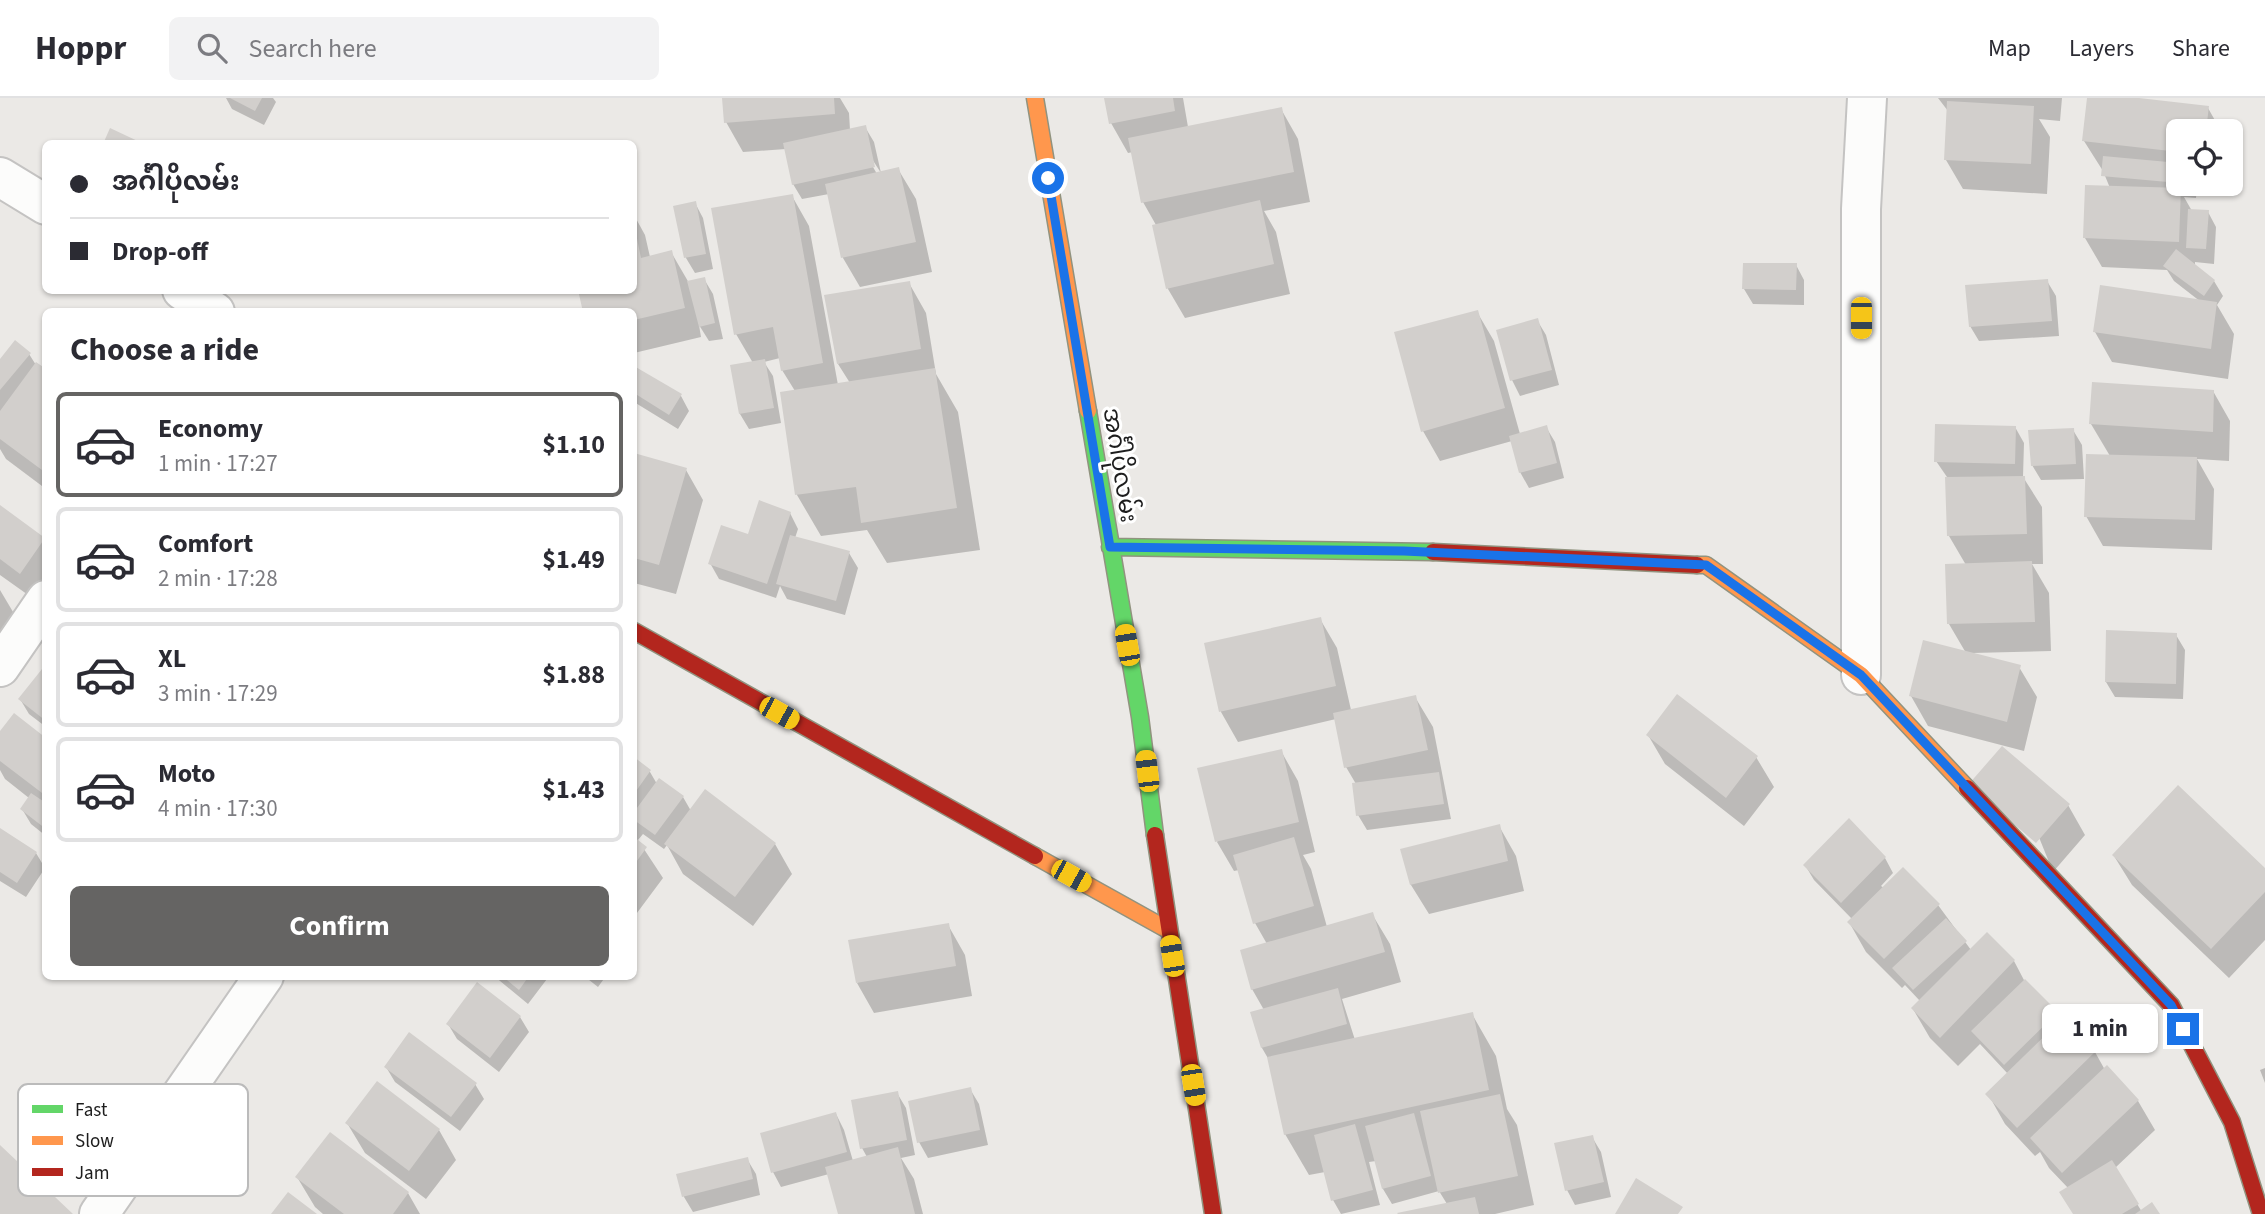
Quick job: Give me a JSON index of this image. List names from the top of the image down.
{
  "streets": {
    "street": ["အင်္ဂါပိုလမ်း"]
  },
  "legend": ["Fast", "Slow", "Jam"],
  "page": {
    "header": "Hoppr",
    "search": "Search here",
    "nav": ["Map", "Layers", "Share"],
    "banner": ["အင်္ဂါပိုလမ်း", "Drop-off"],
    "heading": "Choose a ride",
    "list": [
      {
        "name": "Economy",
        "note": "1 min · 17:27",
        "value": "$1.10"
      },
      {
        "name": "Comfort",
        "note": "2 min · 17:28",
        "value": "$1.49"
      },
      {
        "name": "XL",
        "note": "3 min · 17:29",
        "value": "$1.88"
      },
      {
        "name": "Moto",
        "note": "4 min · 17:30",
        "value": "$1.43"
      }
    ],
    "buttons": "Confirm",
    "bubble": "1 min"
  }
}
